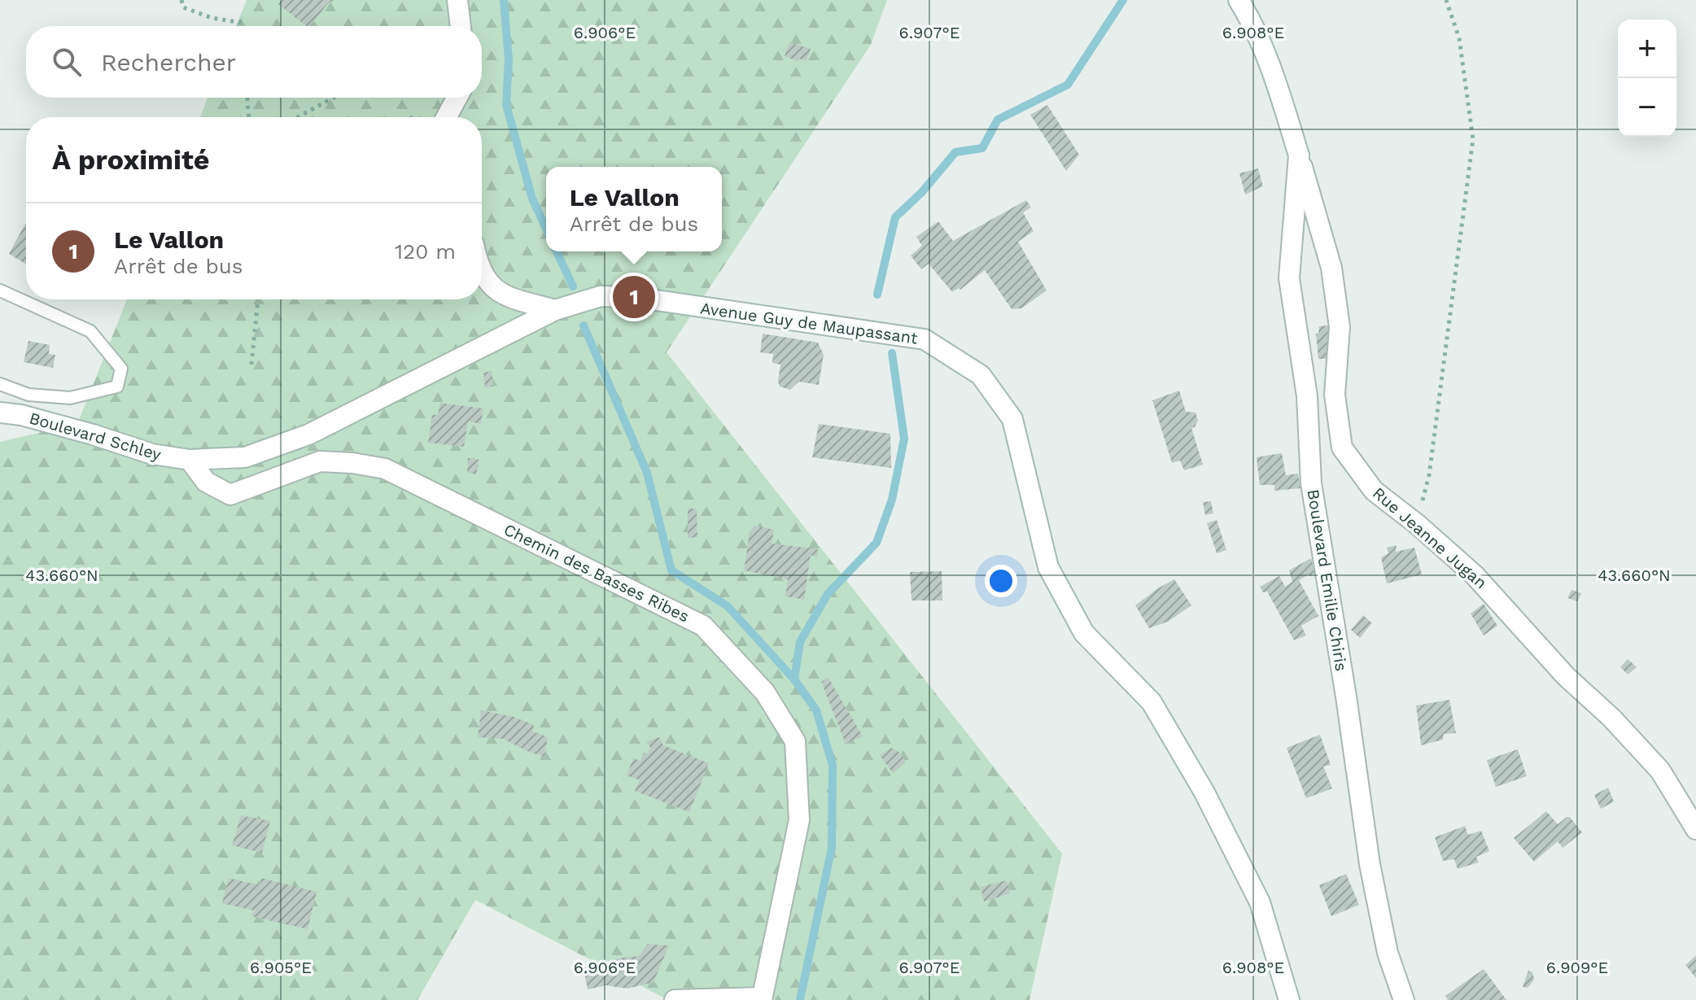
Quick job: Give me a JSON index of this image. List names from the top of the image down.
{
  "streets": {
    "street": [
      "Avenue Guy de Maupassant",
      "Boulevard Schley",
      "Rue Jeanne Jugan",
      "Chemin des Basses Ribes",
      "Boulevard Emilie Chiris"
    ]
  },
  "crossings": [
    ["Avenue Guy de Maupassant", "Boulevard Schley"],
    ["Avenue Guy de Maupassant", "Chemin des Basses Ribes"],
    ["Boulevard Schley", "Chemin des Basses Ribes"],
    ["Rue Jeanne Jugan", "Boulevard Emilie Chiris"]
  ],
  "page": {
    "map_buttons": ["+", "−"],
    "search": "Rechercher",
    "heading": "À proximité",
    "popup": ["Le Vallon", "Arrêt de bus"],
    "list": [
      {
        "mark": "1",
        "name": "Le Vallon",
        "note": "Arrêt de bus",
        "value": "120 m"
      }
    ],
    "pins": "1"
  },
  "coordinates": [
    "6.906°E",
    "6.907°E",
    "6.908°E",
    "43.660°N",
    "6.905°E",
    "6.909°E"
  ]
}
